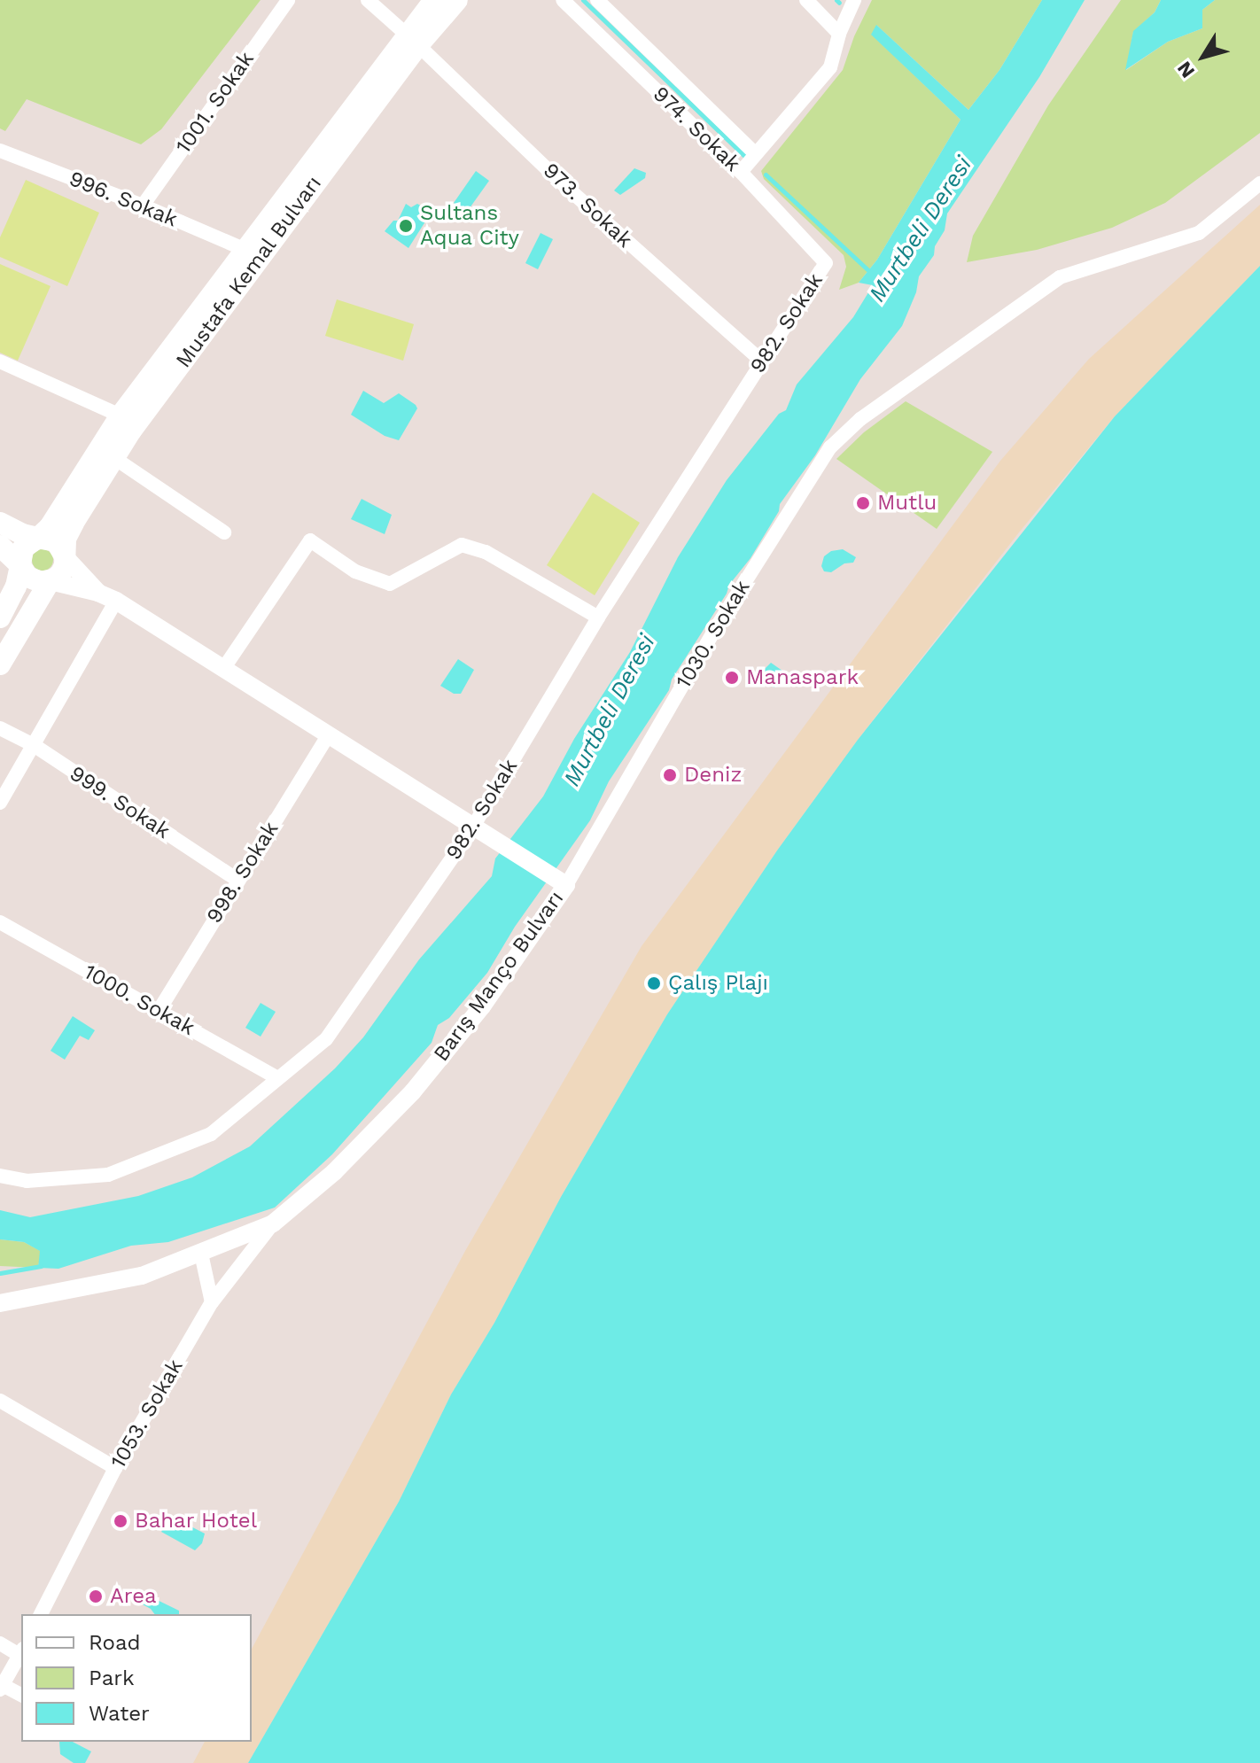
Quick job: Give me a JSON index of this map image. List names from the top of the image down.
{
  "streets": {
    "main road": ["Mustafa Kemal Bulvarı"],
    "street": [
      "1001. Sokak",
      "974. Sokak",
      "996. Sokak",
      "973. Sokak",
      "982. Sokak",
      "1030. Sokak",
      "999. Sokak",
      "998. Sokak",
      "Barış Manço Bulvarı",
      "1000. Sokak",
      "1053. Sokak"
    ]
  },
  "crossings": [
    ["1001. Sokak", "996. Sokak"],
    ["974. Sokak", "982. Sokak"],
    ["996. Sokak", "Mustafa Kemal Bulvarı"],
    ["973. Sokak", "Mustafa Kemal Bulvarı"],
    ["973. Sokak", "982. Sokak"],
    ["Mustafa Kemal Bulvarı", "Barış Manço Bulvarı"],
    ["982. Sokak", "Barış Manço Bulvarı"],
    ["982. Sokak", "1000. Sokak"],
    ["1030. Sokak", "Barış Manço Bulvarı"],
    ["999. Sokak", "998. Sokak"],
    ["998. Sokak", "Barış Manço Bulvarı"],
    ["998. Sokak", "1000. Sokak"],
    ["Barış Manço Bulvarı", "1053. Sokak"]
  ],
  "water": ["Murtbeli Deresi"],
  "places": [
    "Sultans Aqua City",
    "Mutlu",
    "Manaspark",
    "Deniz",
    "Çalış Plajı",
    "Bahar Hotel",
    "Area"
  ],
  "legend": ["Road", "Park", "Water"],
  "north": "bottom left"
}
